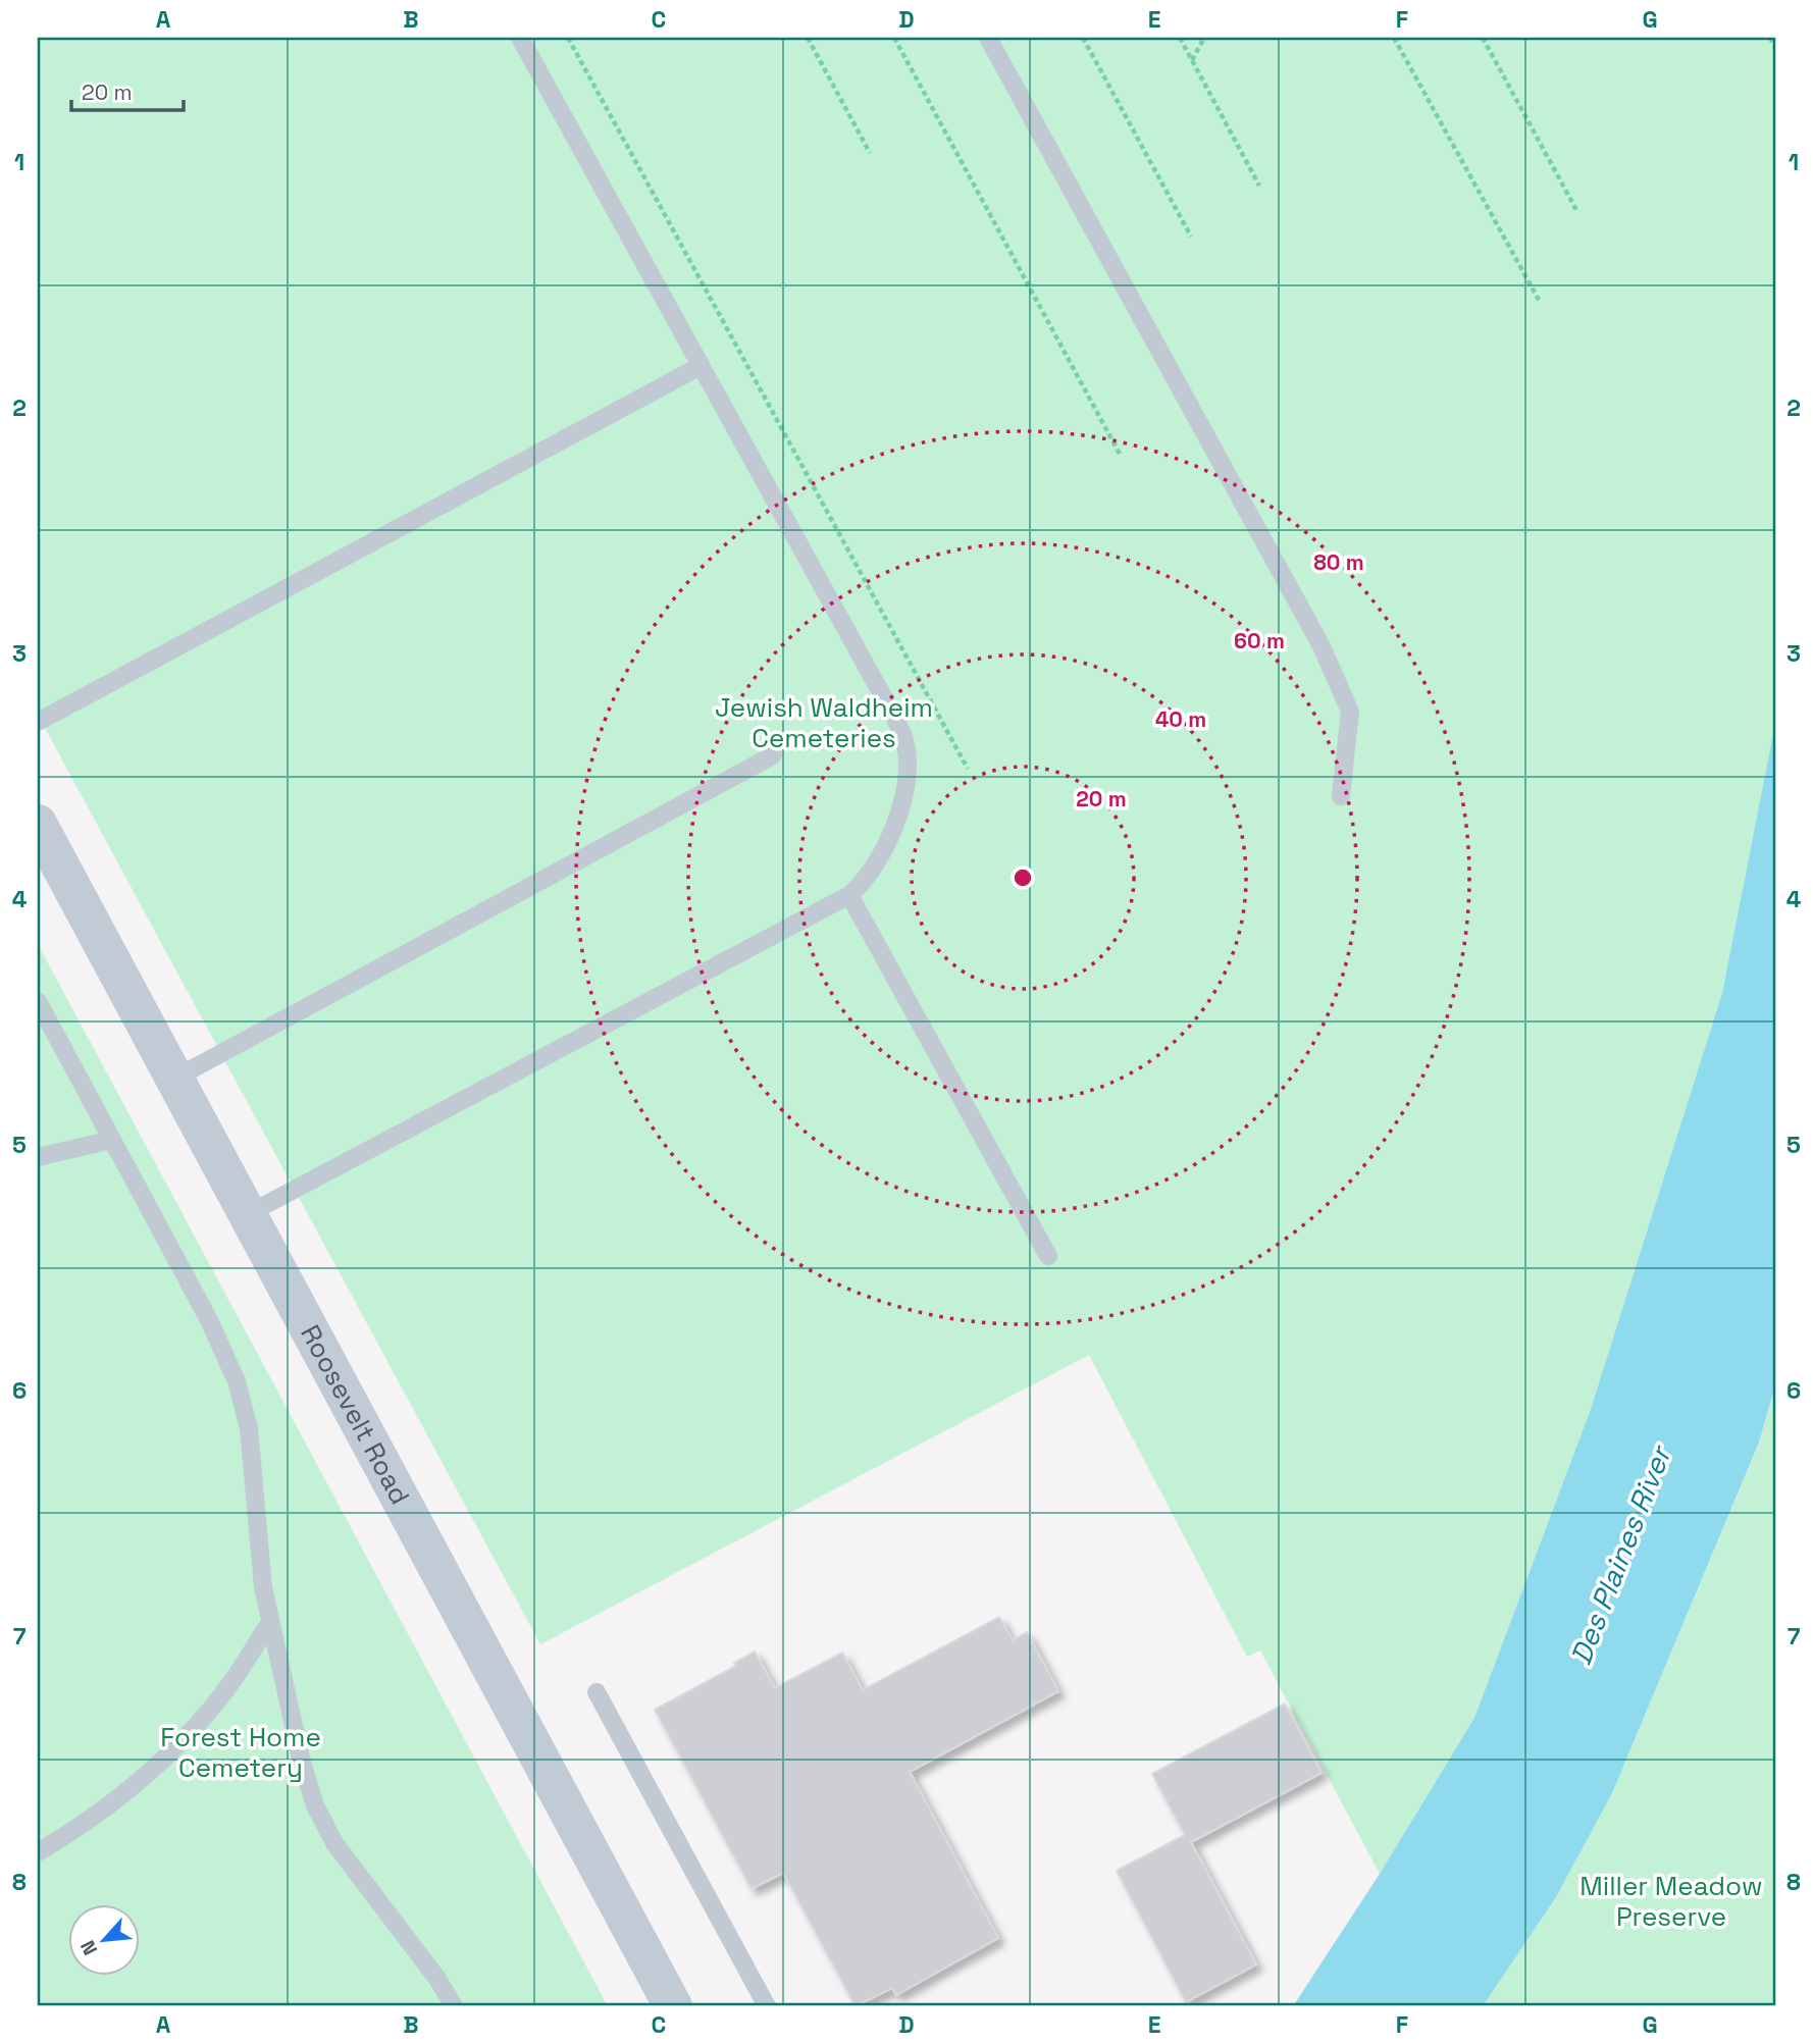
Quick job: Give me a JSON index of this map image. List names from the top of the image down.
{
  "streets": {
    "main road": ["Roosevelt Road"]
  },
  "water": ["Des Plaines River"],
  "parks": ["Jewish Waldheim Cemeteries", "Forest Home Cemetery", "Miller Meadow Preserve"],
  "scale_bar": "20 m",
  "north": "bottom left",
  "grid": {
    "columns": [
      "A",
      "B",
      "C",
      "D",
      "E",
      "F",
      "G"
    ],
    "rows": [
      "1",
      "2",
      "3",
      "4",
      "5",
      "6",
      "7",
      "8"
    ]
  },
  "rings": [
    "80 m",
    "60 m",
    "40 m",
    "20 m"
  ]
}
